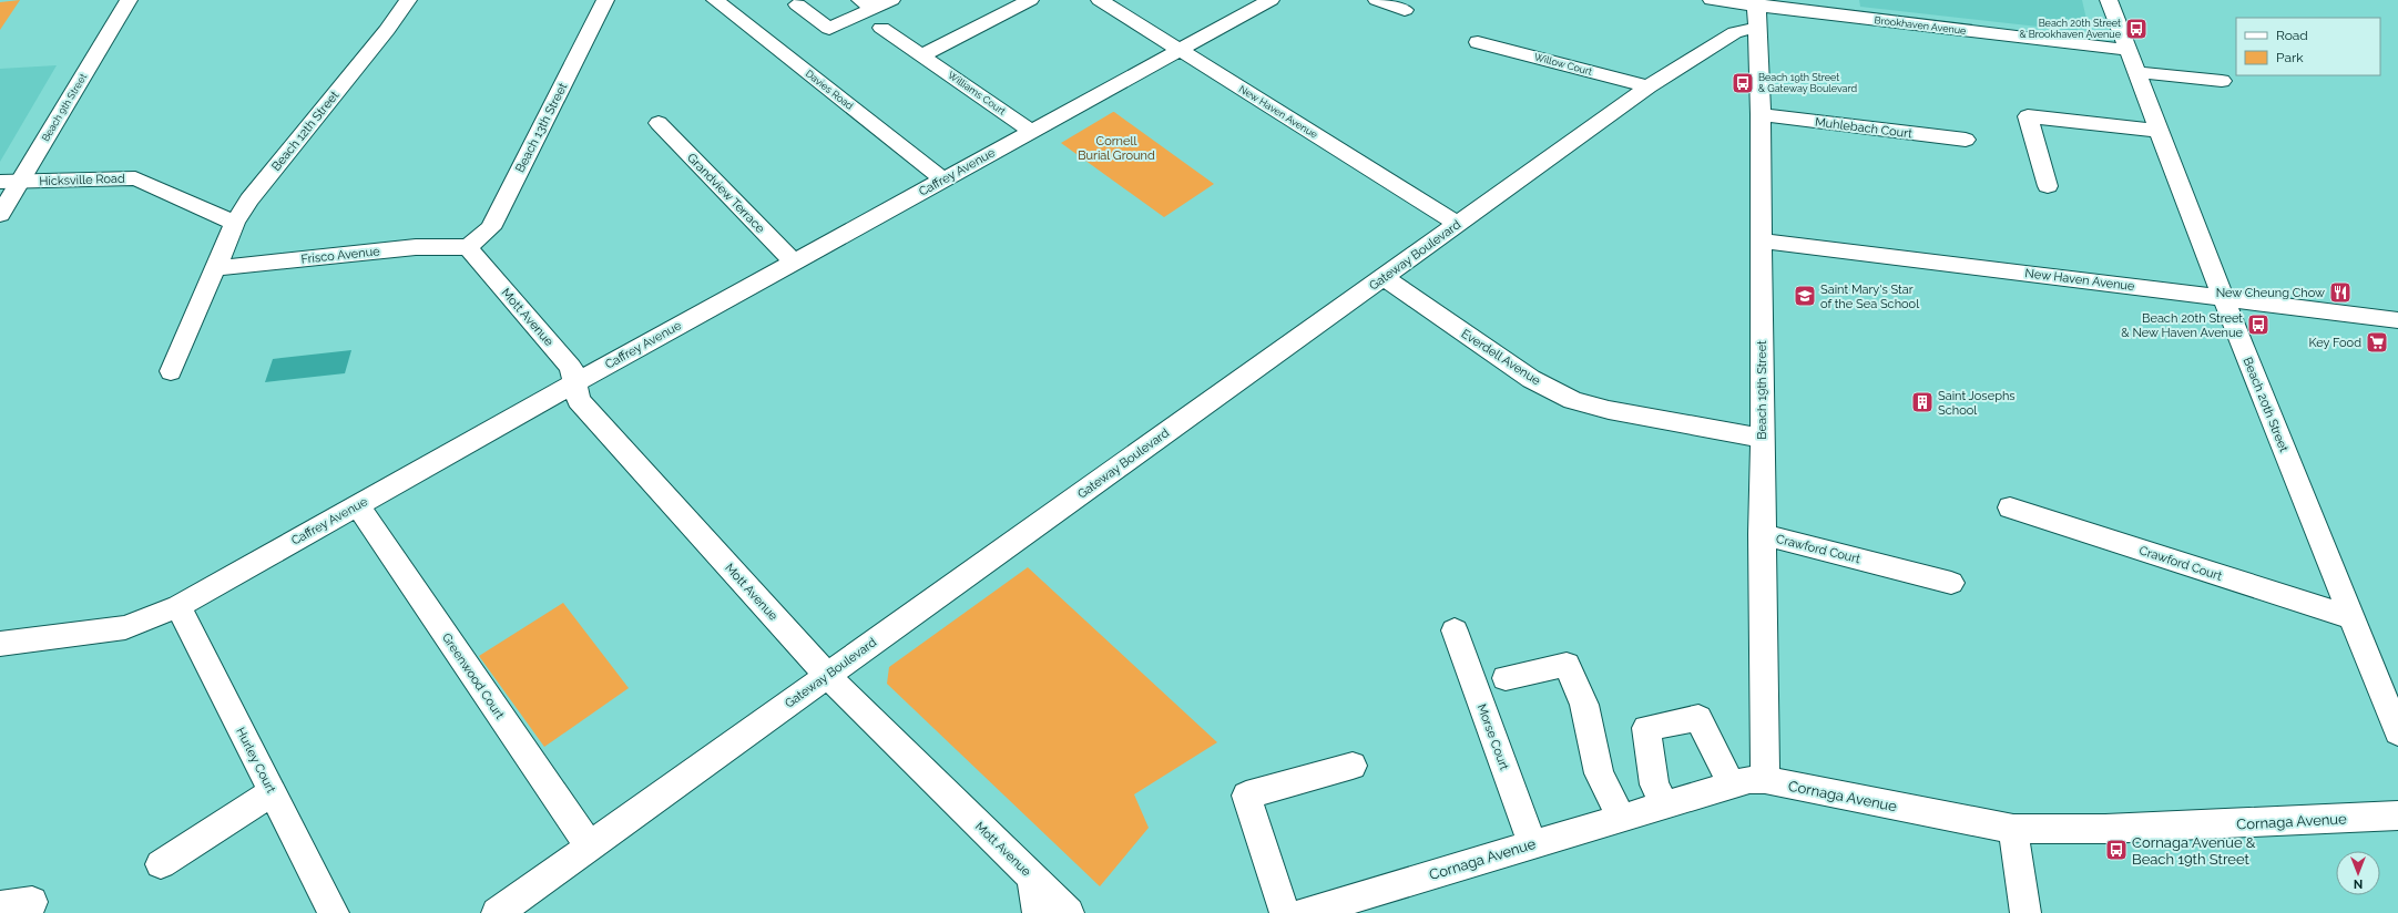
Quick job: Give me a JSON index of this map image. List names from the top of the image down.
{
  "streets": {
    "street": [
      "Brookhaven Avenue",
      "Willow Court",
      "Davies Road",
      "Williams Court",
      "Beach 9th Street",
      "New Haven Avenue",
      "Beach 13th Street",
      "Muhlebach Court",
      "Beach 12th Street",
      "Caffrey Avenue",
      "Hicksville Road",
      "Grandview Terrace",
      "Frisco Avenue",
      "Gateway Boulevard",
      "Mott Avenue",
      "Everdell Avenue",
      "Beach 19th Street",
      "Beach 20th Street",
      "Crawford Court",
      "Greenwood Court",
      "Morse Court",
      "Hurley Court",
      "Cornaga Avenue"
    ]
  },
  "crossings": [
    ["Brookhaven Avenue", "Gateway Boulevard"],
    ["Brookhaven Avenue", "Beach 19th Street"],
    ["Brookhaven Avenue", "Beach 20th Street"],
    ["Willow Court", "Gateway Boulevard"],
    ["Davies Road", "Caffrey Avenue"],
    ["Williams Court", "Caffrey Avenue"],
    ["Beach 9th Street", "Hicksville Road"],
    ["New Haven Avenue", "Caffrey Avenue"],
    ["New Haven Avenue", "Gateway Boulevard"],
    ["New Haven Avenue", "Beach 19th Street"],
    ["New Haven Avenue", "Beach 20th Street"],
    ["Beach 13th Street", "Frisco Avenue"],
    ["Beach 13th Street", "Mott Avenue"],
    ["Muhlebach Court", "Beach 19th Street"],
    ["Beach 12th Street", "Hicksville Road"],
    ["Beach 12th Street", "Frisco Avenue"],
    ["Caffrey Avenue", "Grandview Terrace"],
    ["Caffrey Avenue", "Mott Avenue"],
    ["Caffrey Avenue", "Greenwood Court"],
    ["Caffrey Avenue", "Hurley Court"],
    ["Frisco Avenue", "Mott Avenue"],
    ["Gateway Boulevard", "Mott Avenue"],
    ["Gateway Boulevard", "Everdell Avenue"],
    ["Gateway Boulevard", "Beach 19th Street"],
    ["Gateway Boulevard", "Greenwood Court"],
    ["Everdell Avenue", "Beach 19th Street"],
    ["Beach 19th Street", "Crawford Court"],
    ["Beach 19th Street", "Cornaga Avenue"],
    ["Beach 20th Street", "Crawford Court"],
    ["Morse Court", "Cornaga Avenue"]
  ],
  "parks": ["Cornell Burial Ground"],
  "places": {
    "bus stop": [
      "Beach 20th Street & Brookhaven Avenue",
      "Beach 19th Street & Gateway Boulevard",
      "Beach 20th Street & New Haven Avenue",
      "Cornaga Avenue & Beach 19th Street"
    ],
    "restaurant": ["New Cheung Chow"],
    "school or university": ["Saint Mary's Star of the Sea School"],
    "supermarket": ["Key Food"],
    "building": ["Saint Josephs School"]
  },
  "legend": ["Road", "Park"],
  "north": "bottom"
}
